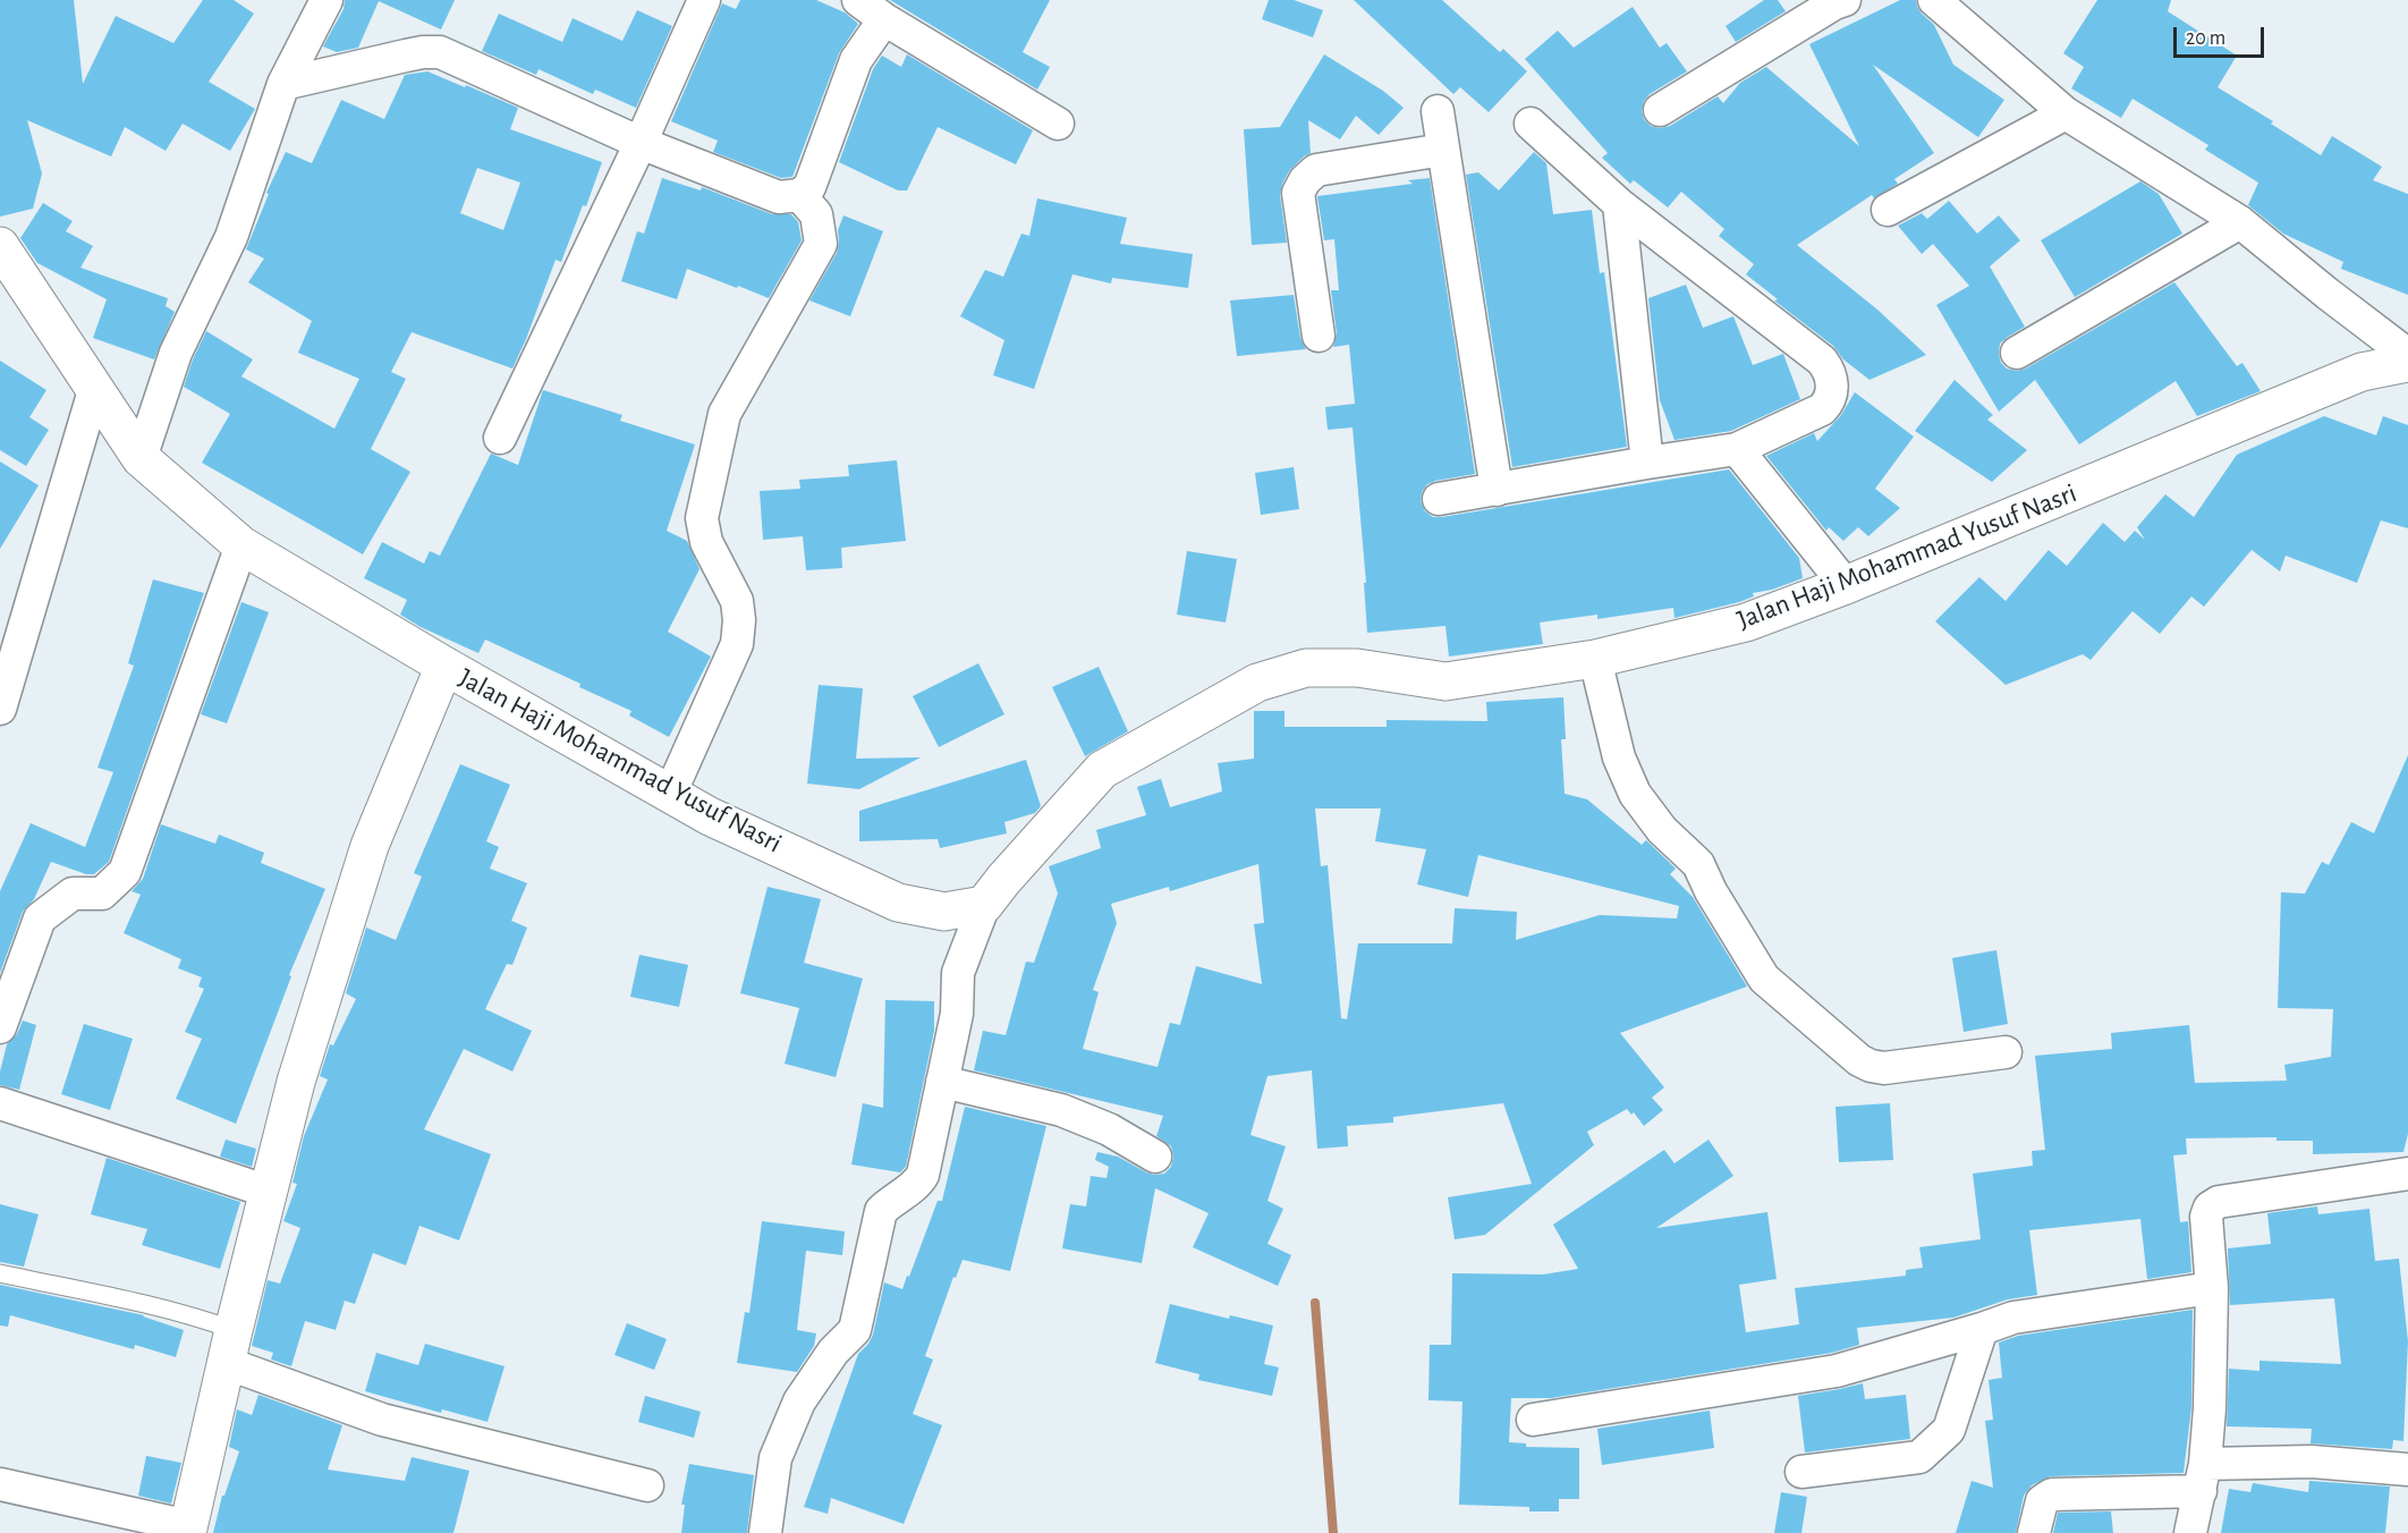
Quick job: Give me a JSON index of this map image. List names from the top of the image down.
{
  "streets": {
    "street": ["Jalan Haji Mohammad Yusuf Nasri"]
  },
  "scale_bar": "20 m"
}
